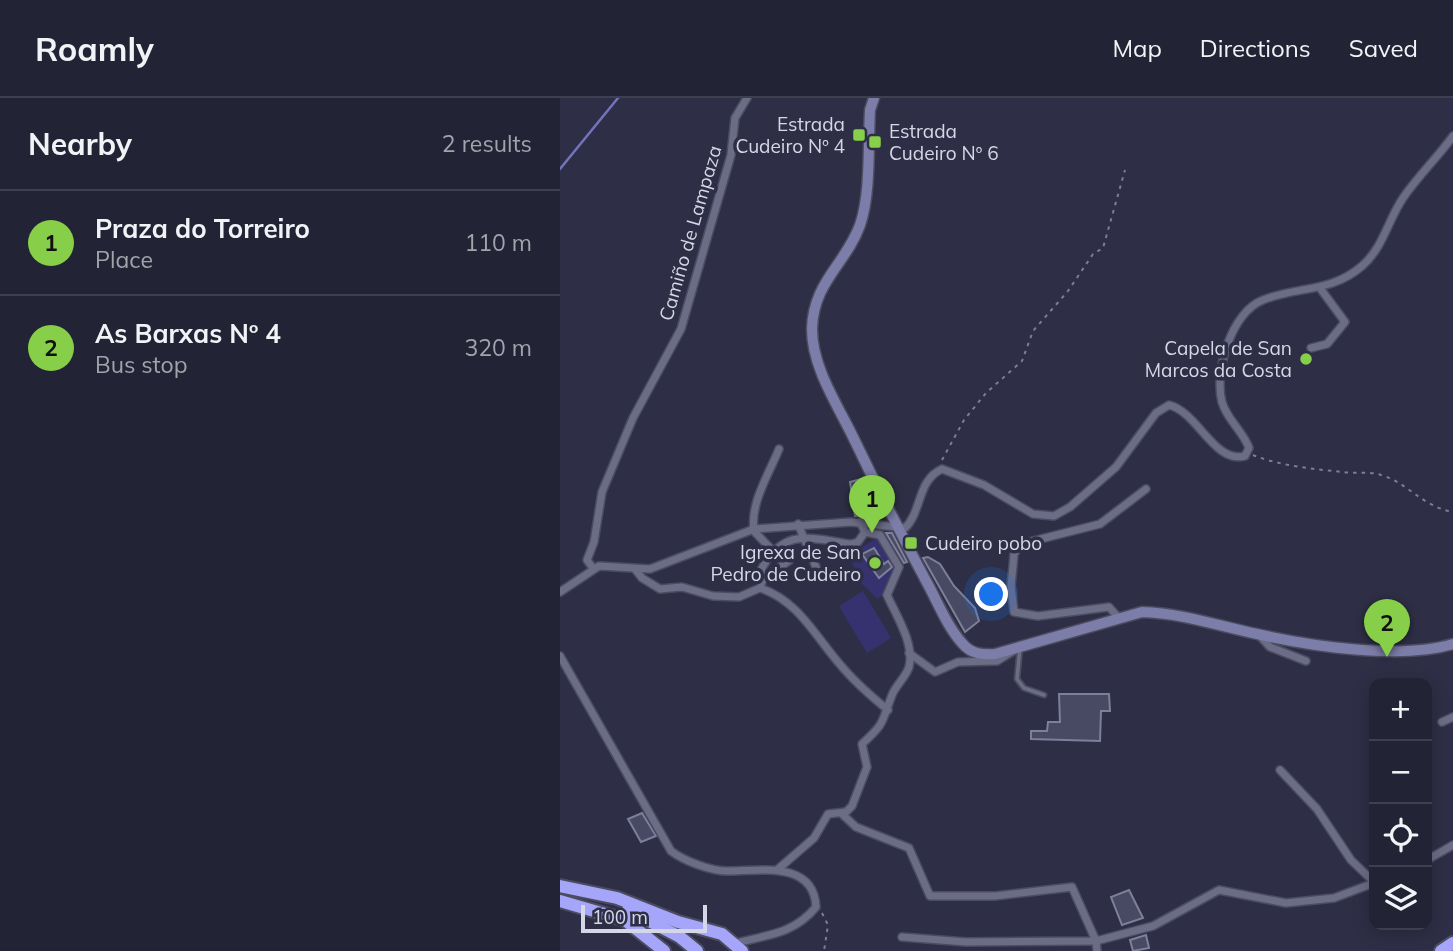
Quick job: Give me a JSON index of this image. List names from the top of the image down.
{
  "streets": {
    "street": ["Camiño de Lampaza"]
  },
  "places": {
    "transit": ["Estrada Cudeiro Nº 4", "Estrada Cudeiro Nº 6", "Cudeiro pobo"],
    "other": ["Capela de San Marcos da Costa", "Igrexa de San Pedro de Cudeiro"]
  },
  "scale_bar": "100 m",
  "page": {
    "header": "Roamly",
    "nav": ["Map", "Directions", "Saved"],
    "heading": ["Nearby", "2 results"],
    "list": [
      {
        "mark": "1",
        "name": "Praza do Torreiro",
        "note": "Place",
        "value": "110 m"
      },
      {
        "mark": "2",
        "name": "As Barxas Nº 4",
        "note": "Bus stop",
        "value": "320 m"
      }
    ],
    "pins": ["1", "2"],
    "map_buttons": ["+", "−"],
    "scale": "100 m"
  }
}
